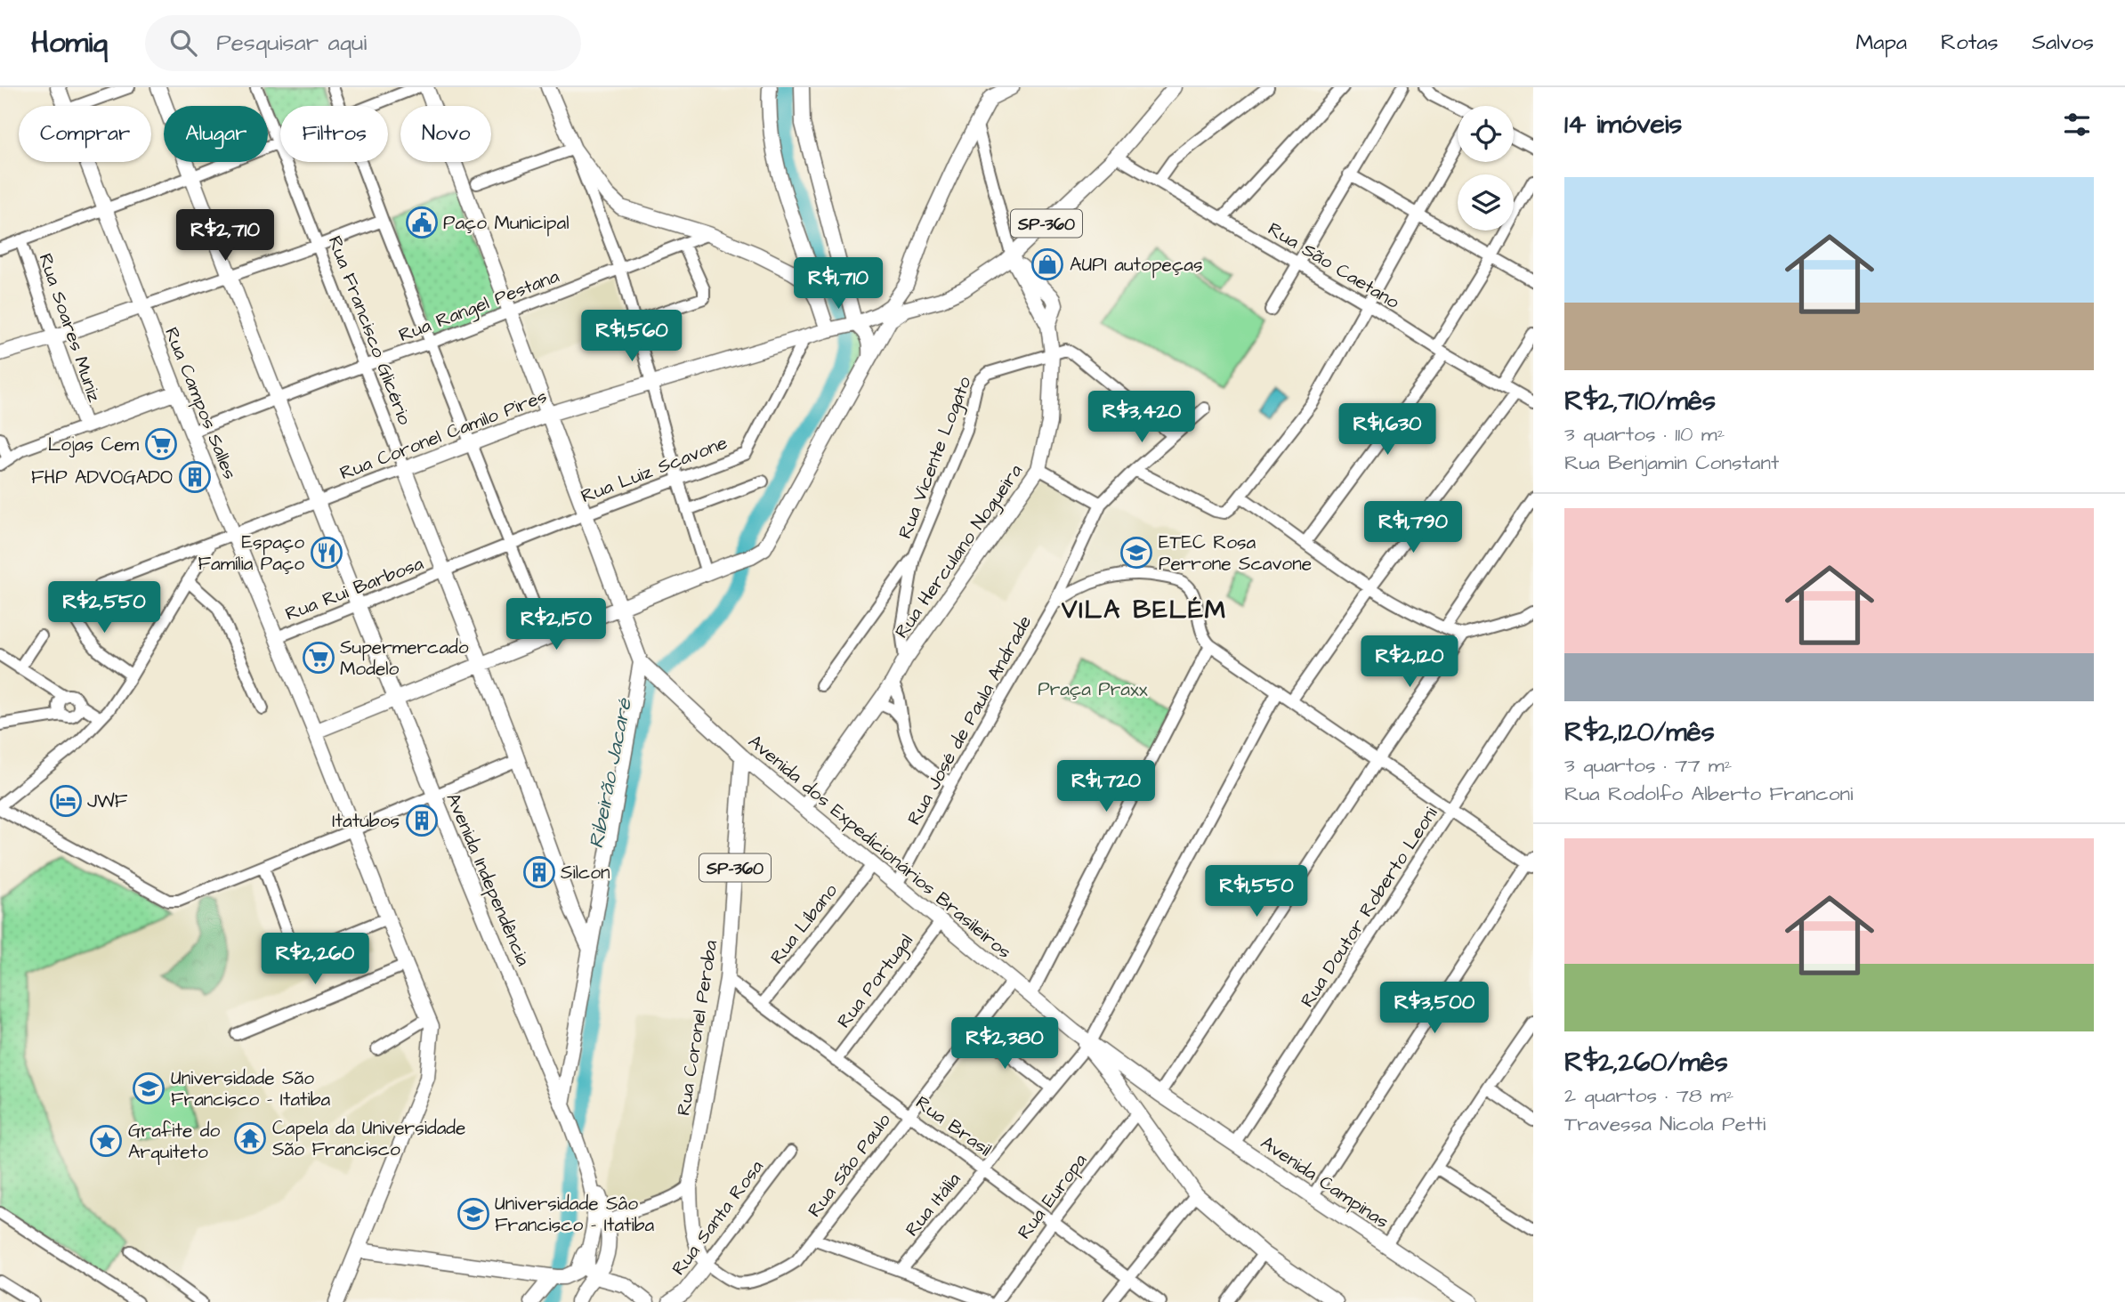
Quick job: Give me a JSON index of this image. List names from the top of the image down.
{
  "streets": {
    "main road": [
      "SP-360",
      "Rua Soares Muniz",
      "Rua Francisco Glicério",
      "Rua Campos Salles",
      "Rua Coronel Camilo Pires",
      "Rua Herculano Nogueira",
      "Avenida dos Expedicionários Brasileiros",
      "Avenida Independência",
      "Rua Coronel Peroba",
      "Avenida Campinas",
      "Rua Santa Rosa"
    ],
    "street": [
      "Rua São Caetano",
      "Rua Rangel Pestana",
      "Rua Vicente Logato",
      "Rua Luiz Scavone",
      "Rua Rui Barbosa",
      "Rua José de Paula Andrade",
      "Rua Doutor Roberto Leoni",
      "Rua Líbano",
      "Rua Portugal",
      "Rua Brasil",
      "Rua São Paulo",
      "Rua Europa",
      "Rua Itália"
    ]
  },
  "crossings": [
    ["SP-360", "Rua São Caetano"],
    ["SP-360", "Rua Herculano Nogueira"],
    ["Rua Rangel Pestana", "Rua Francisco Glicério"],
    ["Rua Rangel Pestana", "Rua Campos Salles"],
    ["Rua Rangel Pestana", "Avenida Independência"],
    ["Rua Francisco Glicério", "Rua Coronel Camilo Pires"],
    ["Rua Francisco Glicério", "Rua Luiz Scavone"],
    ["Rua Francisco Glicério", "Rua Rui Barbosa"],
    ["Rua Campos Salles", "Rua Coronel Camilo Pires"],
    ["Rua Campos Salles", "Rua Rui Barbosa"],
    ["Rua Coronel Camilo Pires", "Rua Luiz Scavone"],
    ["Rua Coronel Camilo Pires", "Avenida Independência"],
    ["Rua Vicente Logato", "Rua Herculano Nogueira"],
    ["Rua Luiz Scavone", "Rua Rui Barbosa"],
    ["Rua Herculano Nogueira", "Avenida dos Expedicionários Brasileiros"],
    ["Rua Rui Barbosa", "Avenida Independência"],
    ["Rua José de Paula Andrade", "Avenida dos Expedicionários Brasileiros"],
    ["Avenida dos Expedicionários Brasileiros", "Rua Líbano"],
    ["Avenida dos Expedicionários Brasileiros", "Rua Portugal"],
    ["Avenida dos Expedicionários Brasileiros", "Rua Coronel Peroba"],
    ["Avenida dos Expedicionários Brasileiros", "Rua São Paulo"],
    ["Avenida dos Expedicionários Brasileiros", "Avenida Campinas"],
    ["Avenida dos Expedicionários Brasileiros", "Rua Itália"],
    ["Rua Doutor Roberto Leoni", "Avenida Campinas"],
    ["Rua Líbano", "Rua Brasil"],
    ["Rua Portugal", "Rua Brasil"],
    ["Rua Coronel Peroba", "Rua Brasil"],
    ["Rua Coronel Peroba", "Rua São Paulo"],
    ["Rua Coronel Peroba", "Rua Santa Rosa"],
    ["Rua Brasil", "Rua São Paulo"],
    ["Rua Brasil", "Rua Europa"],
    ["Rua Brasil", "Rua Itália"],
    ["Rua São Paulo", "Rua Santa Rosa"],
    ["Avenida Campinas", "Rua Itália"]
  ],
  "districts": ["VILA BELÉM"],
  "water": ["Ribeirão Jacaré"],
  "parks": ["Praça Praxx"],
  "places": {
    "public building": ["Paço Municipal"],
    "shop": ["AUPI autopeças"],
    "supermarket": ["Lojas Cem", "Supermercado Modelo"],
    "building": ["FHP ADVOGADO", "Itatubos", "Silcon"],
    "restaurant": ["Espaço Família Paço"],
    "school or university": ["ETEC Rosa Perrone Scavone", "Universidade São Francisco - Itatiba", "Universidade Sâo Francisco - Itatiba"],
    "hotel": ["JWF"],
    "temple": ["Capela da Universidade São Francisco"],
    "place": ["Grafite do Arquiteto"]
  },
  "page": {
    "header": "Homiq",
    "search": "Pesquisar aqui",
    "nav": ["Mapa", "Rotas", "Salvos"],
    "heading": "14 imóveis",
    "chip": [
      "Comprar",
      "Alugar",
      "Filtros",
      "Novo"
    ],
    "list": [
      {
        "name": "R$2,710/mês",
        "note": "3 quartos · 110 m² · Rua Benjamin Constant"
      },
      {
        "name": "R$2,120/mês",
        "note": "3 quartos · 77 m² · Rua Rodolfo Alberto Franconi"
      },
      {
        "name": "R$2,260/mês",
        "note": "2 quartos · 78 m² · Travessa Nicola Petti"
      }
    ],
    "price": [
      "R$2,710",
      "R$1,710",
      "R$1,560",
      "R$3,420",
      "R$1,630",
      "R$1,790",
      "R$2,550",
      "R$2,150",
      "R$2,120",
      "R$1,720",
      "R$1,550",
      "R$2,260",
      "R$3,500",
      "R$2,380"
    ]
  }
}
